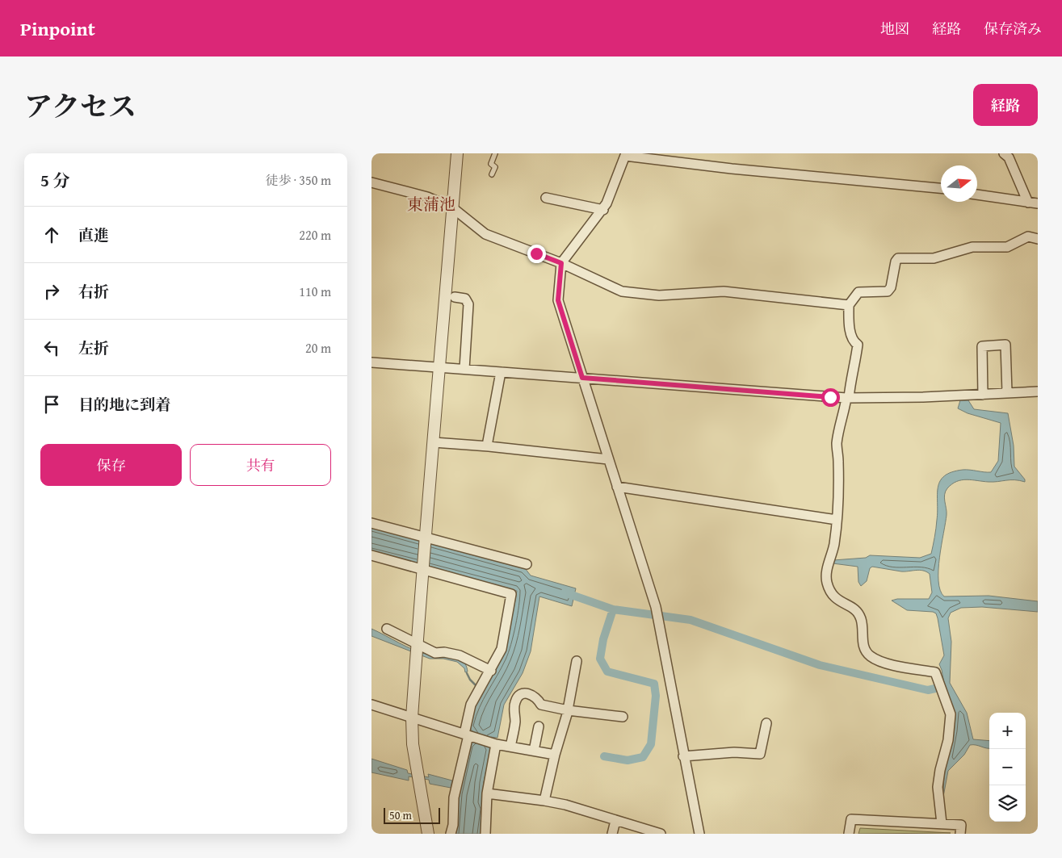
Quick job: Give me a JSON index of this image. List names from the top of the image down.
{
  "districts": ["東蒲池"],
  "scale_bar": "50 m",
  "north": "right",
  "page": {
    "header": "Pinpoint",
    "nav": ["地図", "経路", "保存済み"],
    "title": "アクセス",
    "buttons": [
      "経路",
      ["保存", "共有"]
    ],
    "heading": ["5 分", "徒歩 · 350 m"],
    "list": [
      ["直進", "220 m"],
      ["右折", "110 m"],
      ["左折", "20 m"],
      "目的地に到着"
    ],
    "map_buttons": ["+", "−"],
    "scale": "50 m"
  }
}
